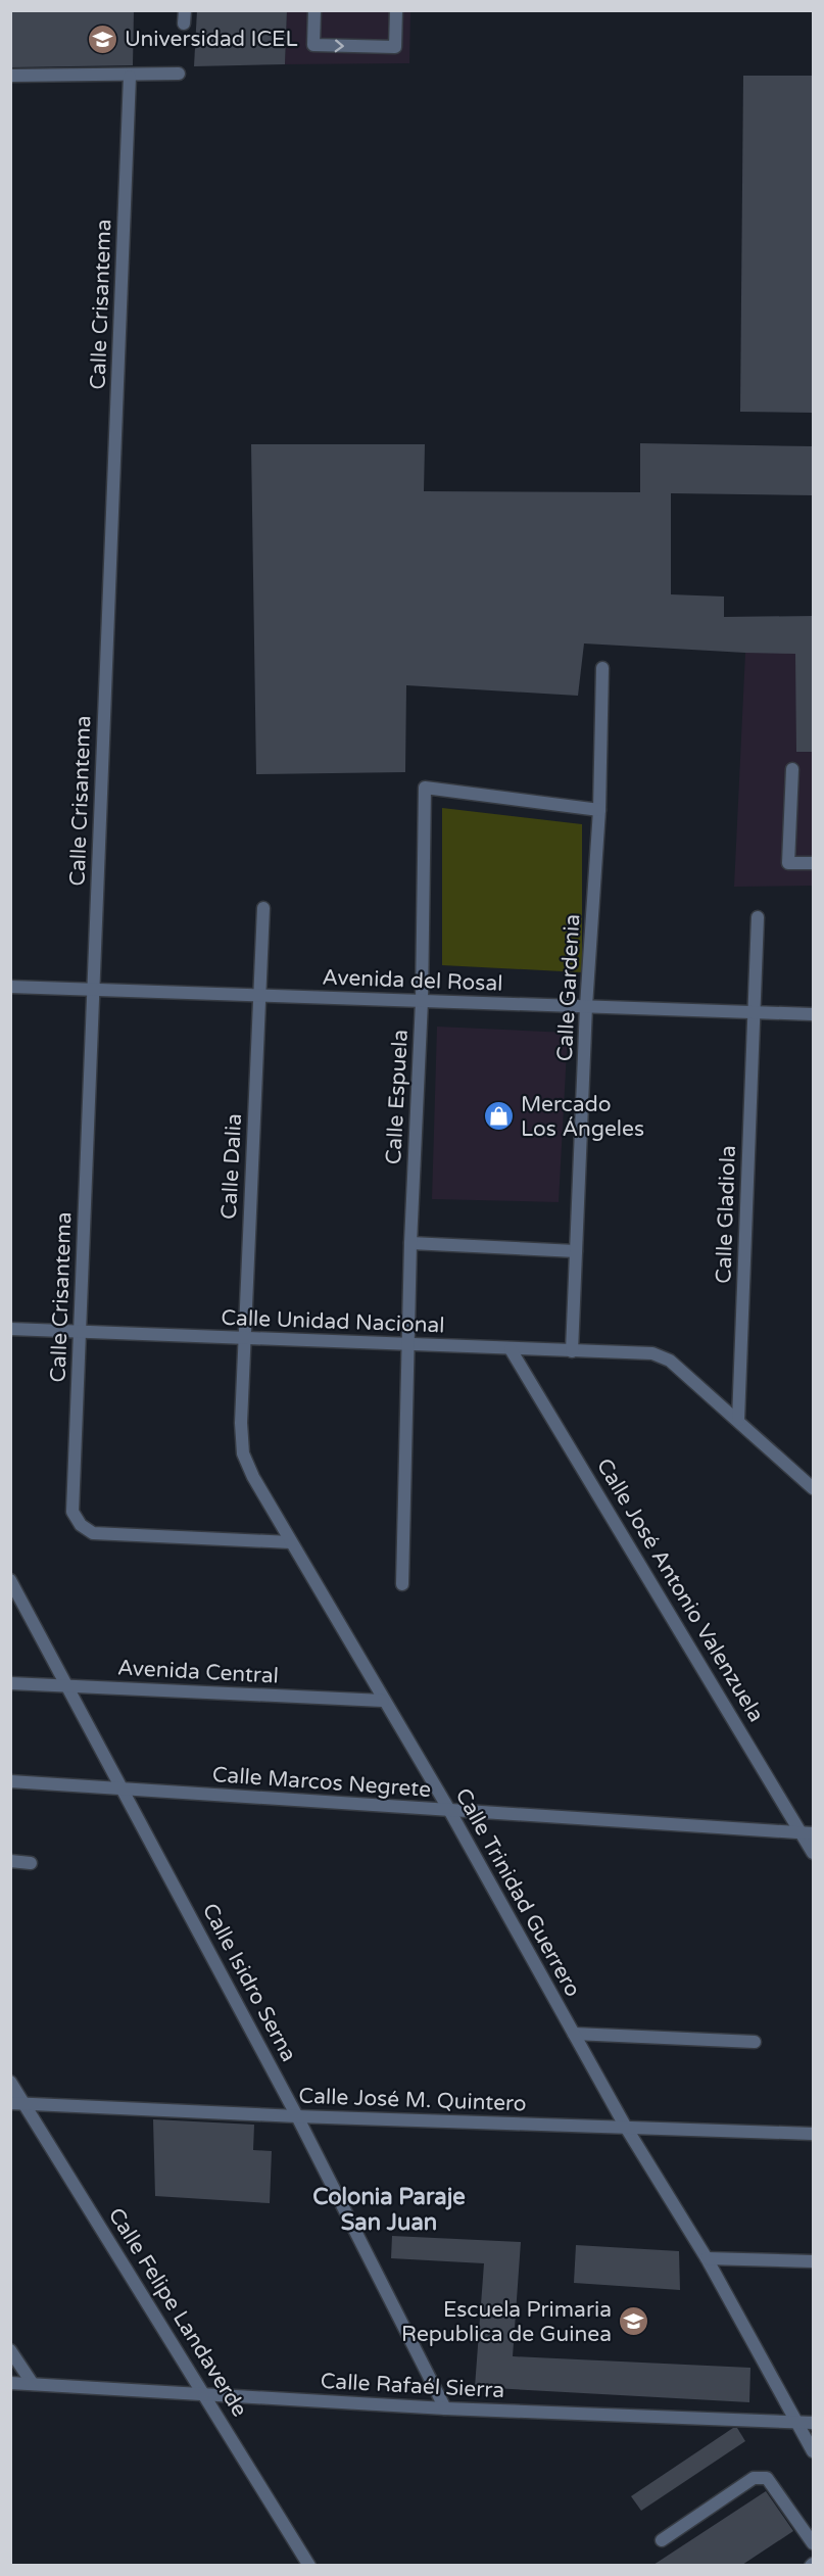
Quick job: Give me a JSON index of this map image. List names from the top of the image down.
{
  "streets": {
    "street": [
      "Calle Crisantema",
      "Avenida del Rosal",
      "Calle Gardenia",
      "Calle Espuela",
      "Calle Dalia",
      "Calle Gladiola",
      "Calle Unidad Nacional",
      "Calle José Antonio Valenzuela",
      "Avenida Central",
      "Calle Marcos Negrete",
      "Calle Trinidad Guerrero",
      "Calle Isidro Serna",
      "Calle José M. Quintero",
      "Calle Felipe Landaverde",
      "Calle Rafaél Sierra"
    ]
  },
  "crossings": [
    ["Calle Crisantema", "Avenida del Rosal"],
    ["Calle Crisantema", "Calle Unidad Nacional"],
    ["Calle Crisantema", "Calle Trinidad Guerrero"],
    ["Avenida del Rosal", "Calle Gardenia"],
    ["Avenida del Rosal", "Calle Espuela"],
    ["Avenida del Rosal", "Calle Dalia"],
    ["Avenida del Rosal", "Calle Gladiola"],
    ["Calle Gardenia", "Calle Espuela"],
    ["Calle Gardenia", "Calle Unidad Nacional"],
    ["Calle Espuela", "Calle Unidad Nacional"],
    ["Calle Dalia", "Calle Unidad Nacional"],
    ["Calle Dalia", "Calle Trinidad Guerrero"],
    ["Calle Gladiola", "Calle Unidad Nacional"],
    ["Calle Unidad Nacional", "Calle José Antonio Valenzuela"],
    ["Calle Unidad Nacional", "Calle Trinidad Guerrero"],
    ["Calle José Antonio Valenzuela", "Calle Marcos Negrete"],
    ["Avenida Central", "Calle Trinidad Guerrero"],
    ["Avenida Central", "Calle Isidro Serna"],
    ["Calle Marcos Negrete", "Calle Trinidad Guerrero"],
    ["Calle Marcos Negrete", "Calle Isidro Serna"],
    ["Calle Trinidad Guerrero", "Calle José M. Quintero"],
    ["Calle Trinidad Guerrero", "Calle Rafaél Sierra"],
    ["Calle Isidro Serna", "Calle José M. Quintero"],
    ["Calle Isidro Serna", "Calle Rafaél Sierra"],
    ["Calle José M. Quintero", "Calle Felipe Landaverde"],
    ["Calle Felipe Landaverde", "Calle Rafaél Sierra"]
  ],
  "districts": ["Colonia Paraje San Juan"],
  "places": {
    "school or university": ["Universidad ICEL", "Escuela Primaria Republica de Guinea"],
    "shop": ["Mercado Los Ángeles"]
  }
}
